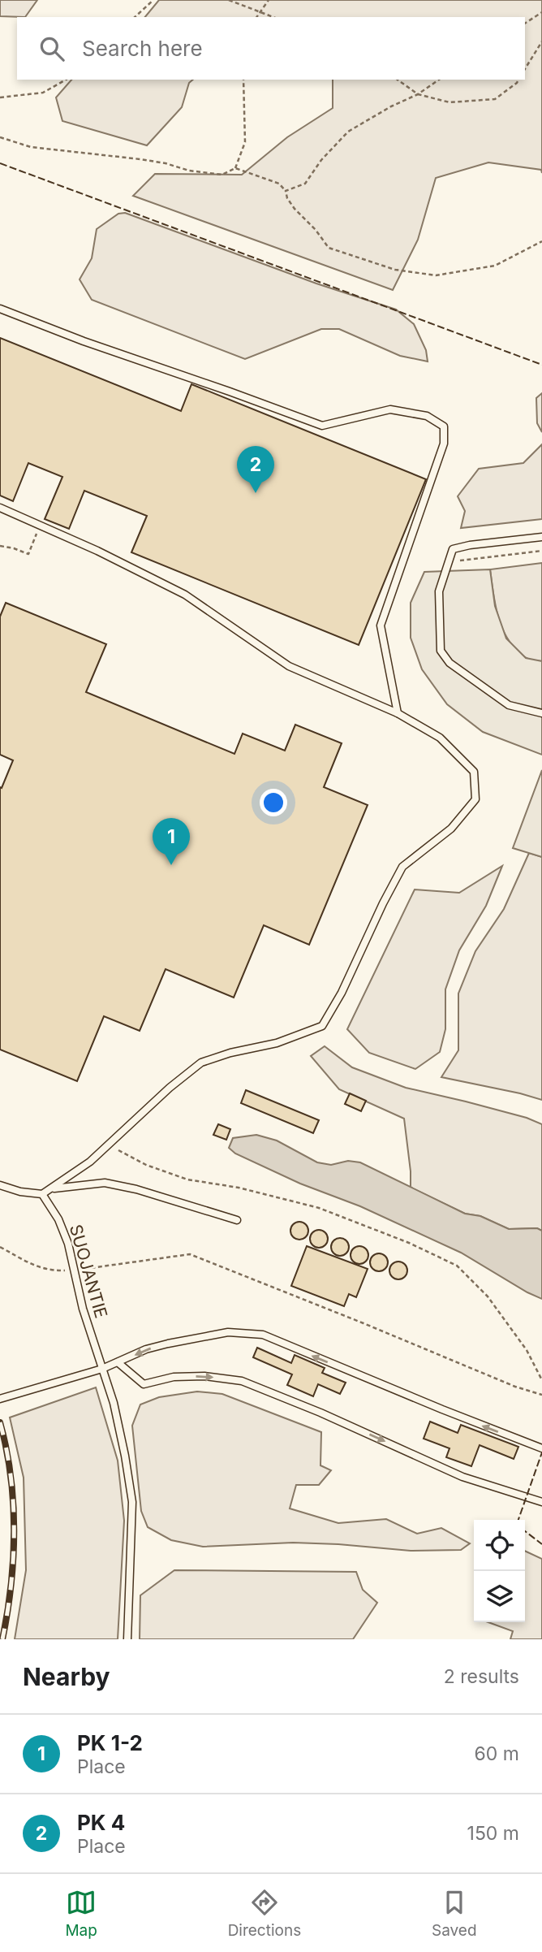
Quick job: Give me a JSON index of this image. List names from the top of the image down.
{
  "streets": {
    "lane": ["SUOJANTIE"]
  },
  "page": {
    "search": "Search here",
    "pins": ["2", "1"],
    "heading": ["Nearby", "2 results"],
    "list": [
      {
        "mark": "1",
        "name": "PK 1-2",
        "note": "Place",
        "value": "60 m"
      },
      {
        "mark": "2",
        "name": "PK 4",
        "note": "Place",
        "value": "150 m"
      }
    ],
    "nav": ["Map", "Directions", "Saved"]
  }
}
